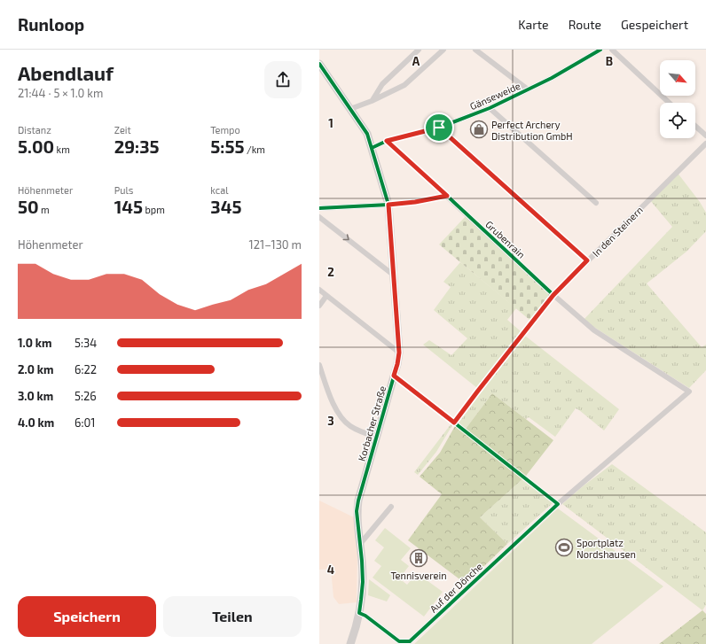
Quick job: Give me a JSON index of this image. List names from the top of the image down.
{
  "streets": {
    "street": [
      "Gänseweide",
      "In den Steinern",
      "Grubenrain",
      "Korbacher Straße",
      "Auf der Dönche"
    ]
  },
  "crossings": [
    ["Gänseweide", "Grubenrain"],
    ["Gänseweide", "Korbacher Straße"],
    ["In den Steinern", "Grubenrain"],
    ["In den Steinern", "Korbacher Straße"],
    ["Grubenrain", "Auf der Dönche"],
    ["Korbacher Straße", "Auf der Dönche"]
  ],
  "places": {
    "shop": ["Perfect Archery Distribution GmbH"],
    "sports": ["Sportplatz Nordshausen"],
    "building": ["Tennisverein"]
  },
  "north": "bottom right",
  "page": {
    "header": "Runloop",
    "nav": ["Karte", "Route", "Gespeichert"],
    "heading": ["Abendlauf", "21:44 · 5 × 1.0 km"],
    "stats": [
      ["Distanz", "5.00 km"],
      ["Zeit", "29:35"],
      ["Tempo", "5:55 /km"],
      ["Höhenmeter", "50 m"],
      ["Puls", "145 bpm"],
      ["kcal", "345"]
    ],
    "chart": ["Höhenmeter", "121–130 m"],
    "list": [
      {
        "name": "1.0 km",
        "note": "5:34"
      },
      {
        "name": "2.0 km",
        "note": "6:22"
      },
      {
        "name": "3.0 km",
        "note": "5:26"
      },
      {
        "name": "4.0 km",
        "note": "6:01"
      }
    ],
    "buttons": ["Speichern", "Teilen"]
  },
  "grid": {
    "columns": ["A", "B"],
    "rows": [
      "1",
      "2",
      "3",
      "4"
    ]
  }
}
